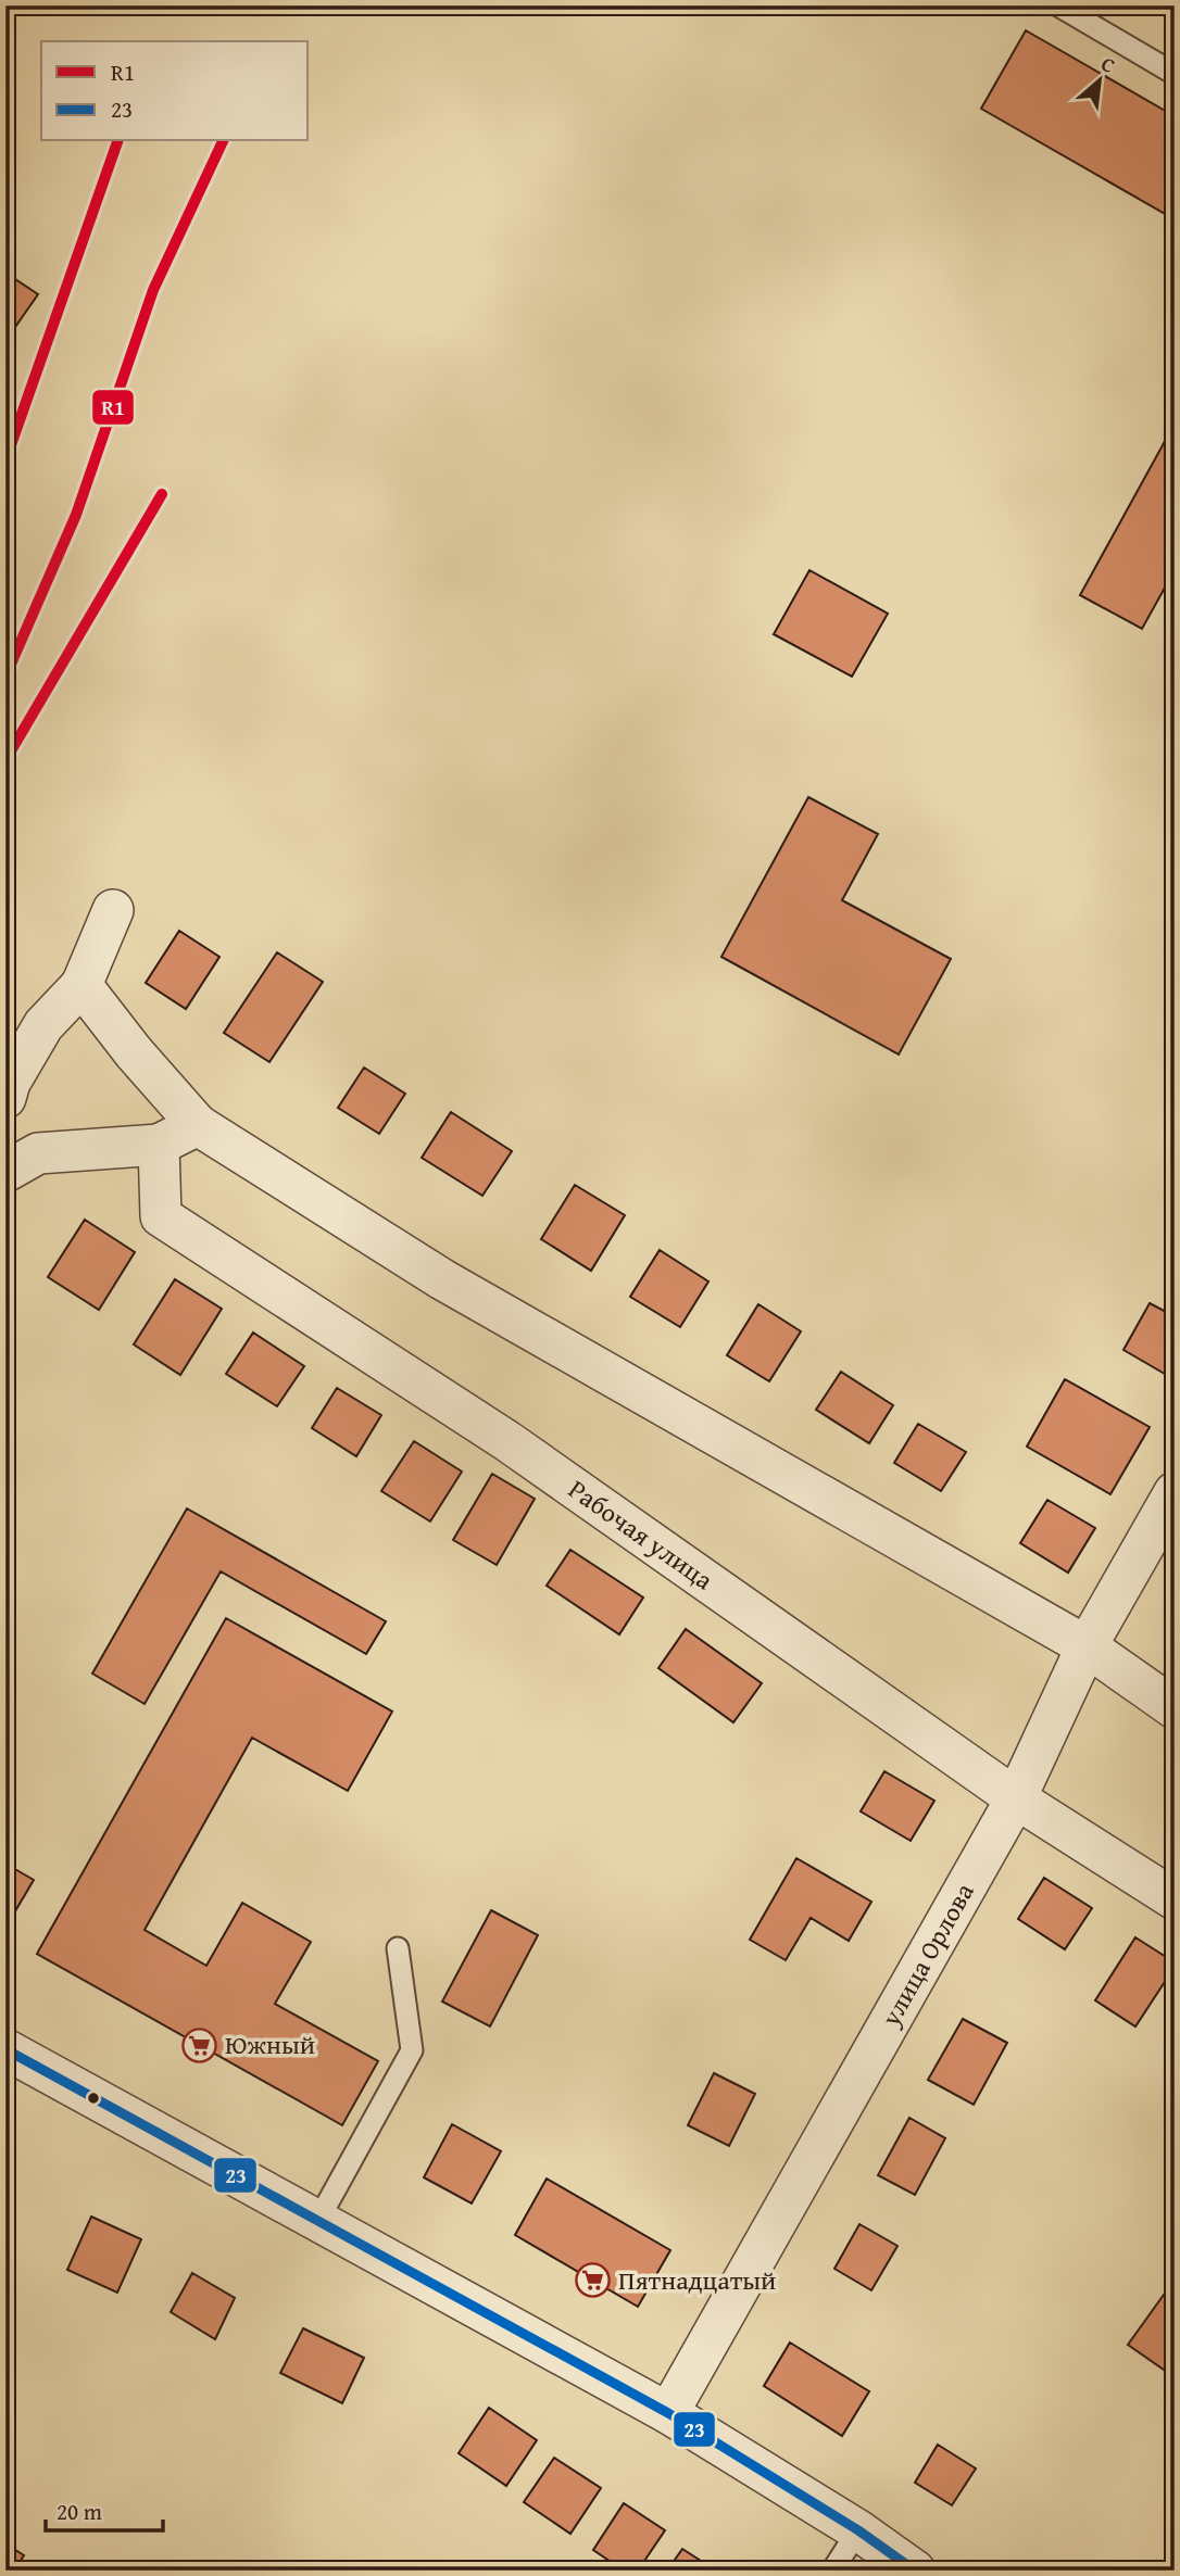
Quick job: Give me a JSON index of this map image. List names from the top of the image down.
{
  "streets": {
    "street": ["Рабочая улица", "улица Орлова"]
  },
  "crossings": [
    ["Рабочая улица", "улица Орлова"]
  ],
  "places": {
    "supermarket": ["Южный", "Пятнадцатый"]
  },
  "lines": ["transit line R1", "transit line 23"],
  "legend": ["R1", "23"],
  "scale_bar": "20 m",
  "north": "top right"
}
